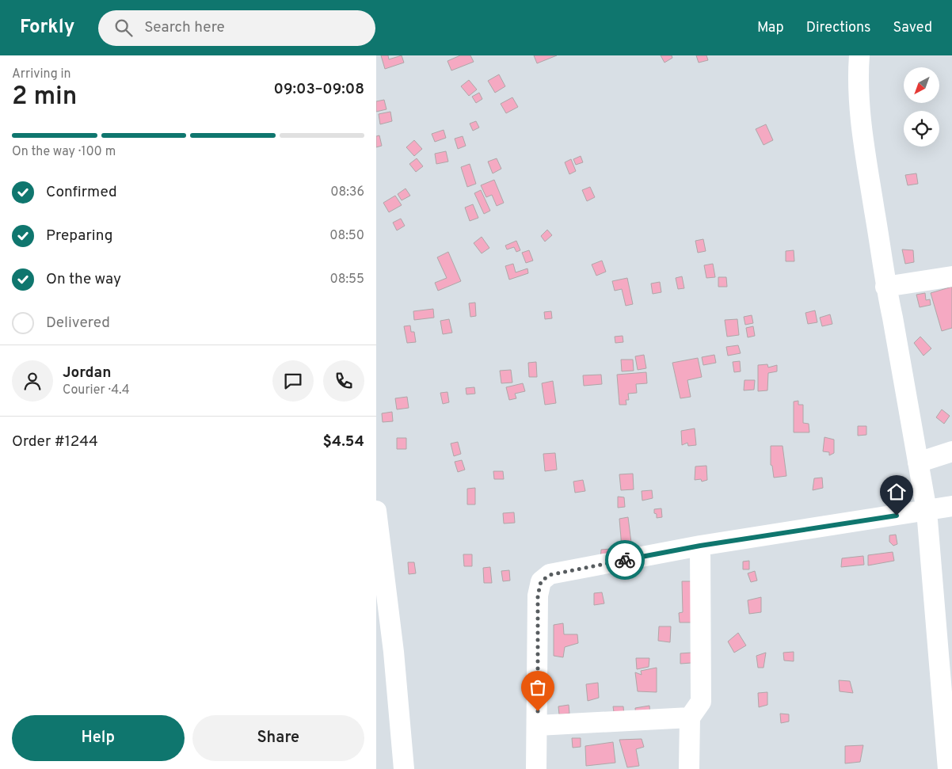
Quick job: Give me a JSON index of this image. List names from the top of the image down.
{
  "north": "bottom left",
  "page": {
    "header": "Forkly",
    "search": "Search here",
    "nav": ["Map", "Directions", "Saved"],
    "heading": ["2 min", "Arriving in", "09:03–09:08"],
    "panel": [
      "Jordan",
      "Courier · 4.4",
      "Order #1244",
      "$4.54"
    ],
    "bar": "On the way · 100 m",
    "list": [
      ["Confirmed", "08:36"],
      ["Preparing", "08:50"],
      ["On the way", "08:55"],
      "Delivered"
    ],
    "buttons": ["Help", "Share"]
  }
}
